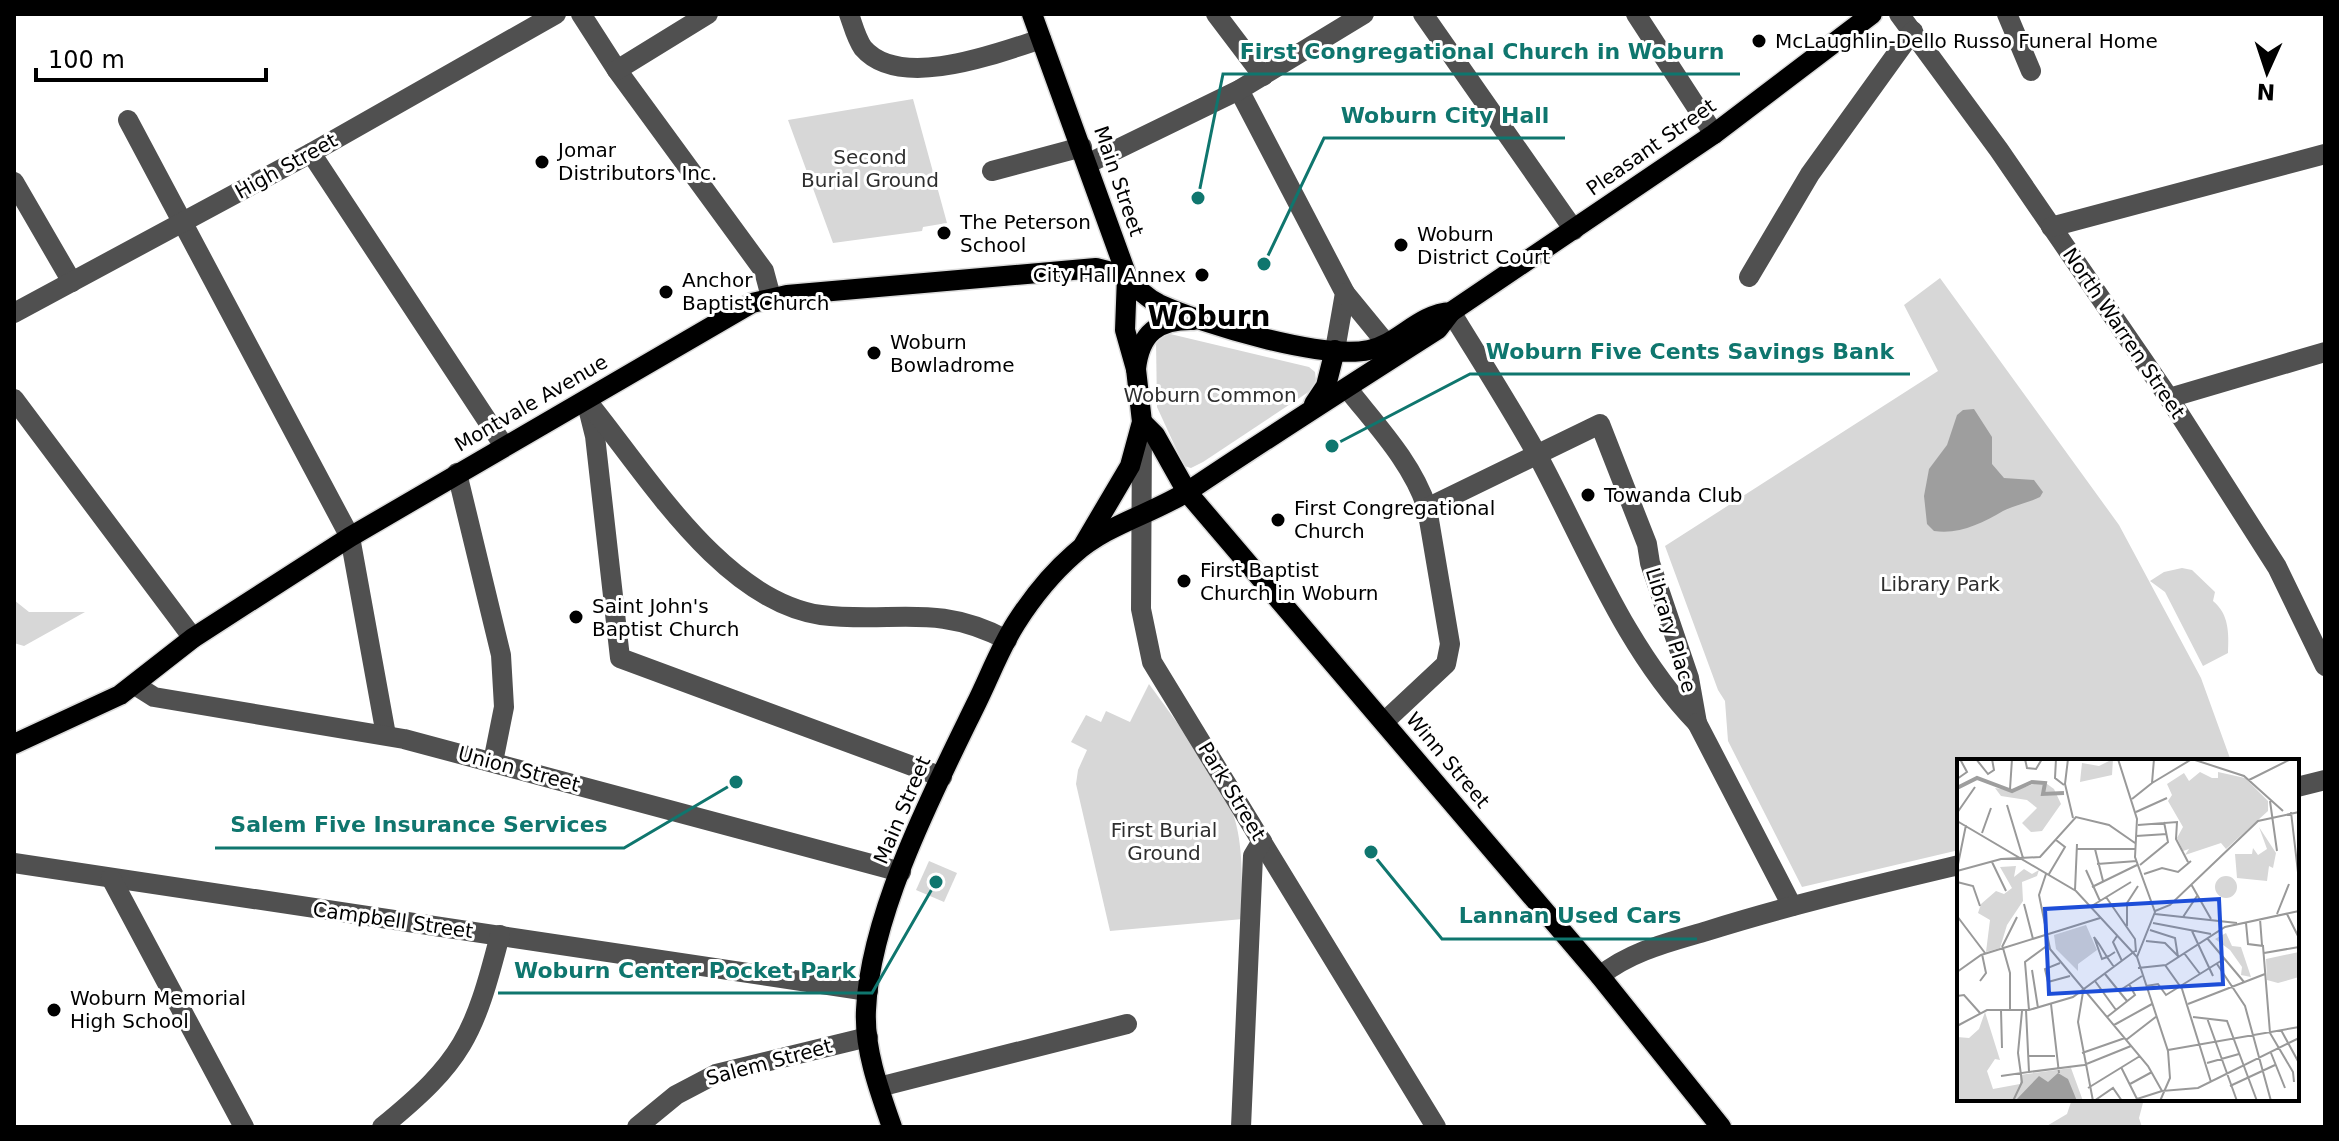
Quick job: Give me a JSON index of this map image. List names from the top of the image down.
{
  "streets": {
    "main road": [
      "Pleasant Street",
      "Main Street",
      "Montvale Avenue",
      "Winn Street"
    ],
    "street": [
      "High Street",
      "North Warren Street",
      "Library Place",
      "Union Street",
      "Park Street",
      "Campbell Street",
      "Salem Street"
    ]
  },
  "crossings": [
    ["Pleasant Street", "Main Street"],
    ["Pleasant Street", "Library Place"],
    ["Pleasant Street", "Winn Street"],
    ["Main Street", "Montvale Avenue"],
    ["Main Street", "Winn Street"],
    ["Main Street", "Union Street"],
    ["Main Street", "Park Street"],
    ["Main Street", "Campbell Street"],
    ["Main Street", "Salem Street"],
    ["Montvale Avenue", "Union Street"],
    ["Winn Street", "Park Street"]
  ],
  "districts": ["Woburn"],
  "parks": [
    "Second Burial Ground",
    "Woburn Common",
    "Library Park",
    "First Burial Ground"
  ],
  "places": [
    "McLaughlin-Dello Russo Funeral Home",
    "Jomar Distributors Inc.",
    "First Congregational Church in Woburn",
    "The Peterson School",
    "Woburn District Court",
    "Woburn City Hall",
    "City Hall Annex",
    "Anchor Baptist Church",
    "Woburn Bowladrome",
    "Woburn Five Cents Savings Bank",
    "Towanda Club",
    "First Congregational Church",
    "First Baptist Church in Woburn",
    "Saint John's Baptist Church",
    "Salem Five Insurance Services",
    "Lannan Used Cars",
    "Woburn Center Pocket Park",
    "Woburn Memorial High School"
  ],
  "scale_bar": "100 m",
  "north": "bottom"
}
